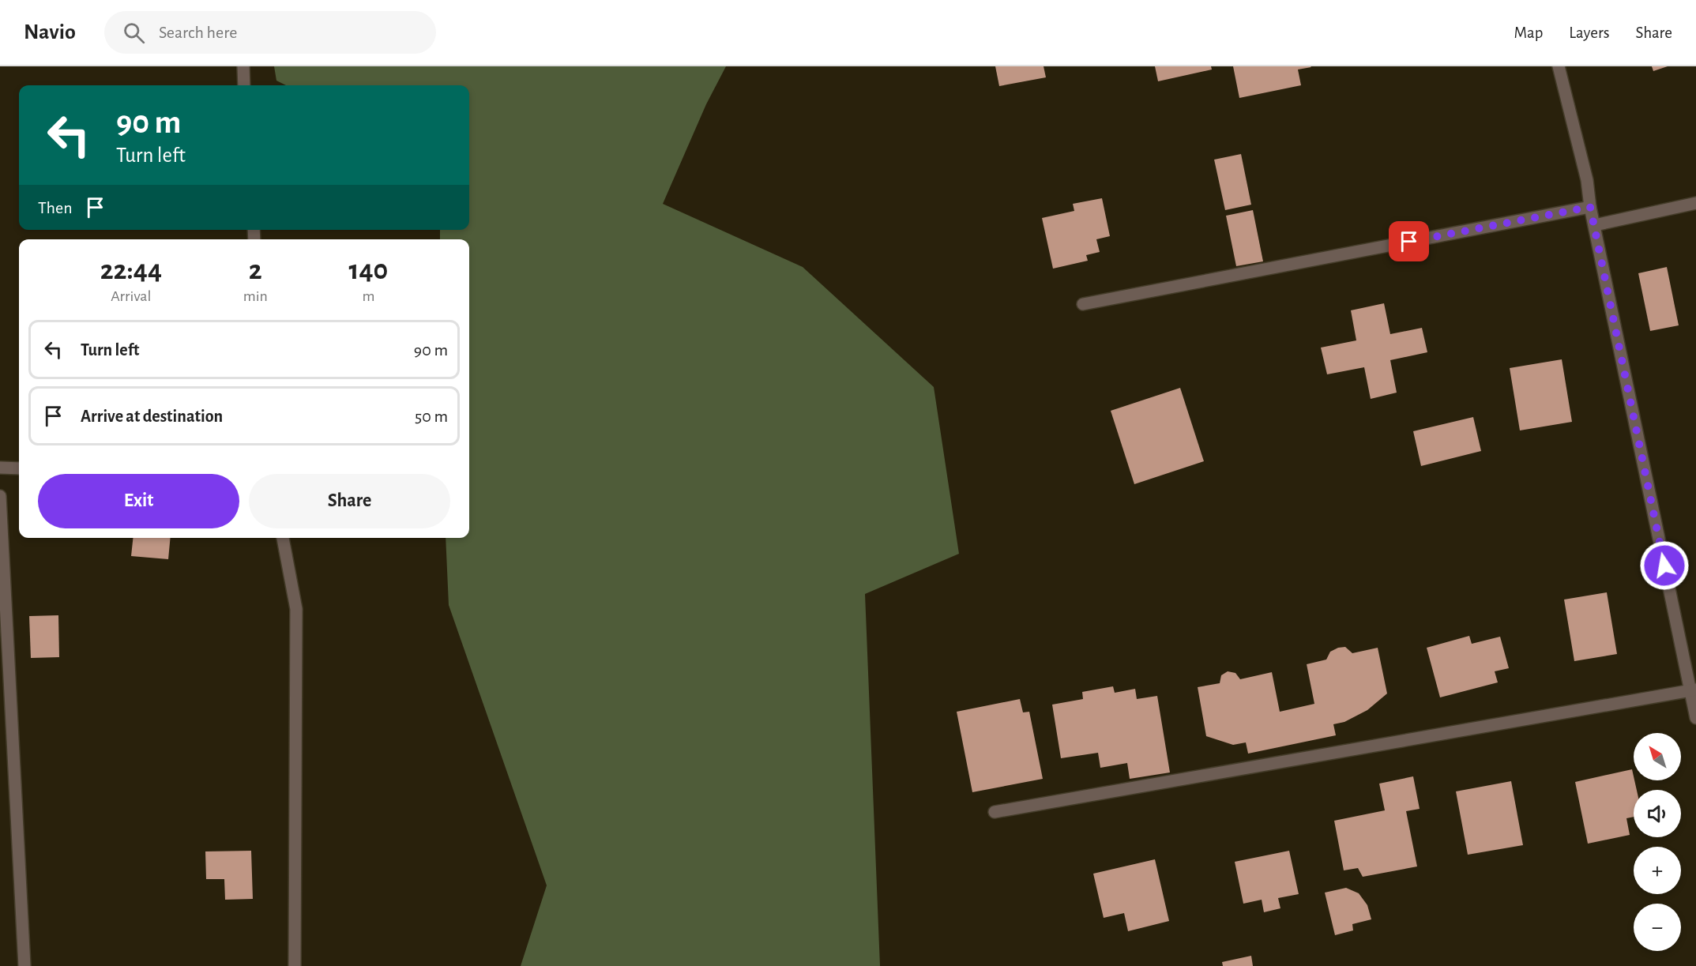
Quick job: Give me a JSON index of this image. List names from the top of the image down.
{
  "north": "top left",
  "page": {
    "header": "Navio",
    "search": "Search here",
    "nav": ["Map", "Layers", "Share"],
    "turn": ["90 m", "Turn left"],
    "then": "Then",
    "eta": [
      "22:44",
      "Arrival",
      "2",
      "min",
      "140",
      "m"
    ],
    "list": [
      {
        "name": "Turn left",
        "value": "90 m"
      },
      {
        "name": "Arrive at destination",
        "value": "50 m"
      }
    ],
    "buttons": ["Exit", "Share"],
    "map_buttons": ["+", "−"]
  }
}
